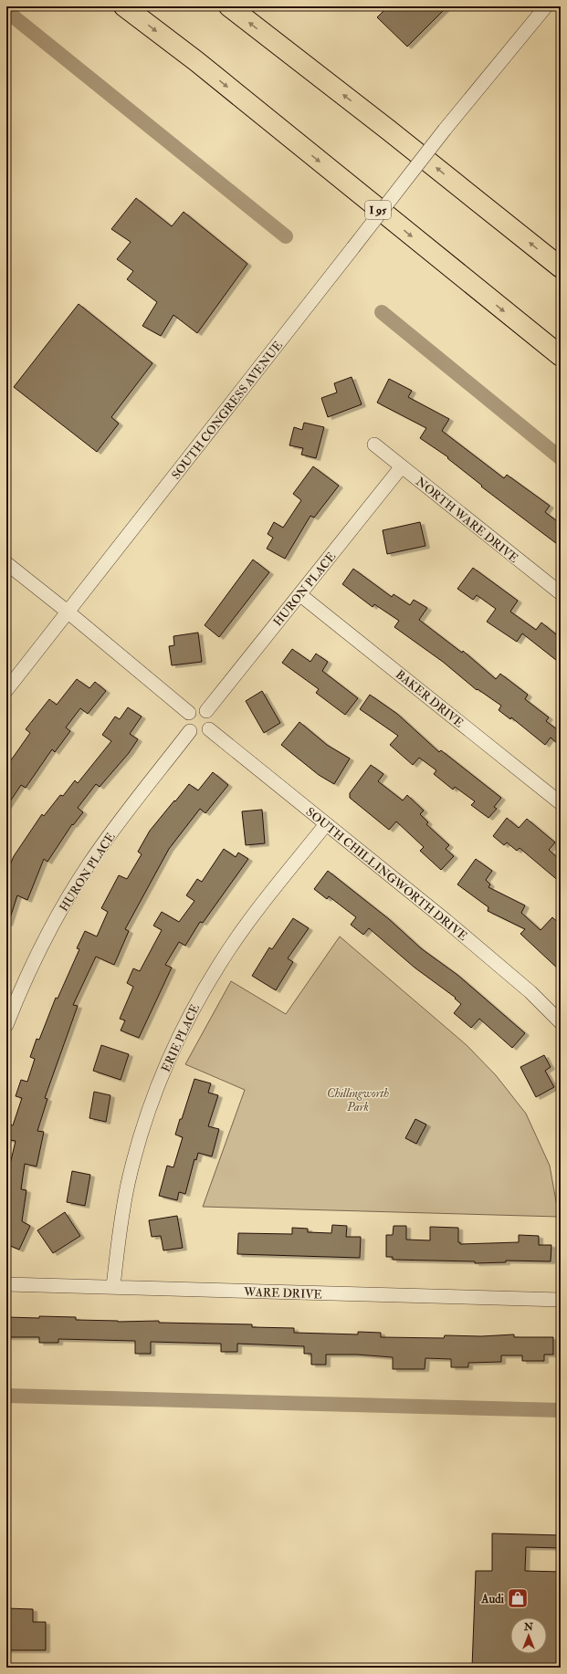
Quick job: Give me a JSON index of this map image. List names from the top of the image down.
{
  "streets": {
    "highway": ["I 95"],
    "street": [
      "SOUTH CONGRESS AVENUE",
      "NORTH WARE DRIVE",
      "HURON PLACE",
      "BAKER DRIVE",
      "SOUTH CHILLINGWORTH DRIVE",
      "ERIE PLACE",
      "WARE DRIVE"
    ]
  },
  "crossings": [
    ["NORTH WARE DRIVE", "HURON PLACE"],
    ["HURON PLACE", "BAKER DRIVE"],
    ["HURON PLACE", "SOUTH CHILLINGWORTH DRIVE"],
    ["SOUTH CHILLINGWORTH DRIVE", "ERIE PLACE"],
    ["ERIE PLACE", "WARE DRIVE"]
  ],
  "parks": ["Chillingworth Park"],
  "places": {
    "shop": ["Audi"]
  },
  "north": "top"
}
